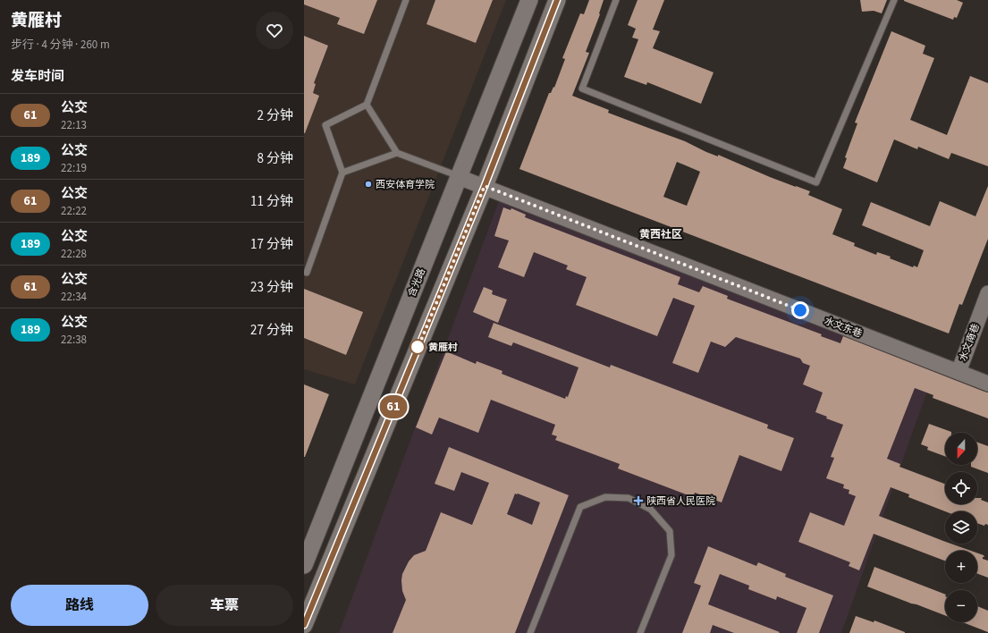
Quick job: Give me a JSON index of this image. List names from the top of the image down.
{
  "streets": {
    "main road": ["含光路"],
    "street": ["水文东巷", "水文南巷"]
  },
  "crossings": [
    ["含光路", "水文东巷"],
    ["水文东巷", "水文南巷"]
  ],
  "districts": ["黄西社区"],
  "places": {
    "other": ["西安体育学院", "黄雁村"],
    "health": ["陕西省人民医院"]
  },
  "lines": ["bus line 61"],
  "north": "bottom",
  "page": {
    "heading": [
      ["黄雁村", "步行 · 4 分钟 · 260 m"],
      "发车时间"
    ],
    "on_map": "61",
    "list": [
      {
        "mark": "61",
        "name": "公交",
        "note": "22:13",
        "value": "2 分钟"
      },
      {
        "mark": "189",
        "name": "公交",
        "note": "22:19",
        "value": "8 分钟"
      },
      {
        "mark": "61",
        "name": "公交",
        "note": "22:22",
        "value": "11 分钟"
      },
      {
        "mark": "189",
        "name": "公交",
        "note": "22:28",
        "value": "17 分钟"
      },
      {
        "mark": "61",
        "name": "公交",
        "note": "22:34",
        "value": "23 分钟"
      },
      {
        "mark": "189",
        "name": "公交",
        "note": "22:38",
        "value": "27 分钟"
      }
    ],
    "map_buttons": ["+", "−"],
    "buttons": ["路线", "车票"]
  }
}
